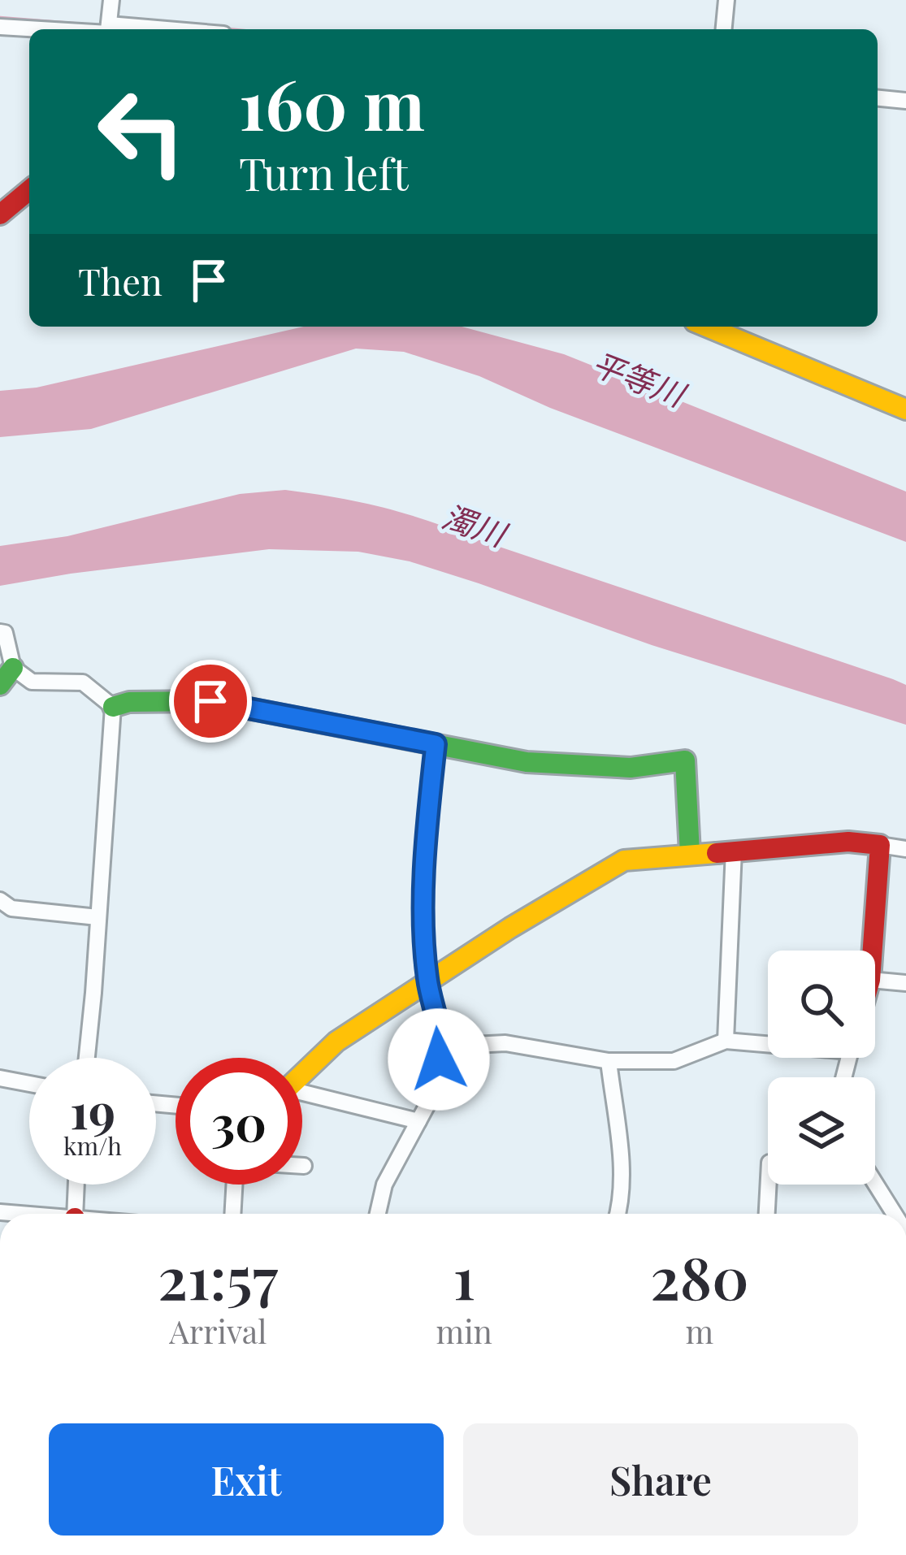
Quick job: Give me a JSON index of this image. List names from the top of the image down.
{
  "water": ["平等川", "濁川"],
  "page": {
    "turn": ["160 m", "Turn left"],
    "then": "Then",
    "speed": "19 km/h",
    "limit": "30",
    "eta": [
      "21:57",
      "Arrival",
      "1",
      "min",
      "280",
      "m"
    ],
    "buttons": ["Exit", "Share"]
  }
}
